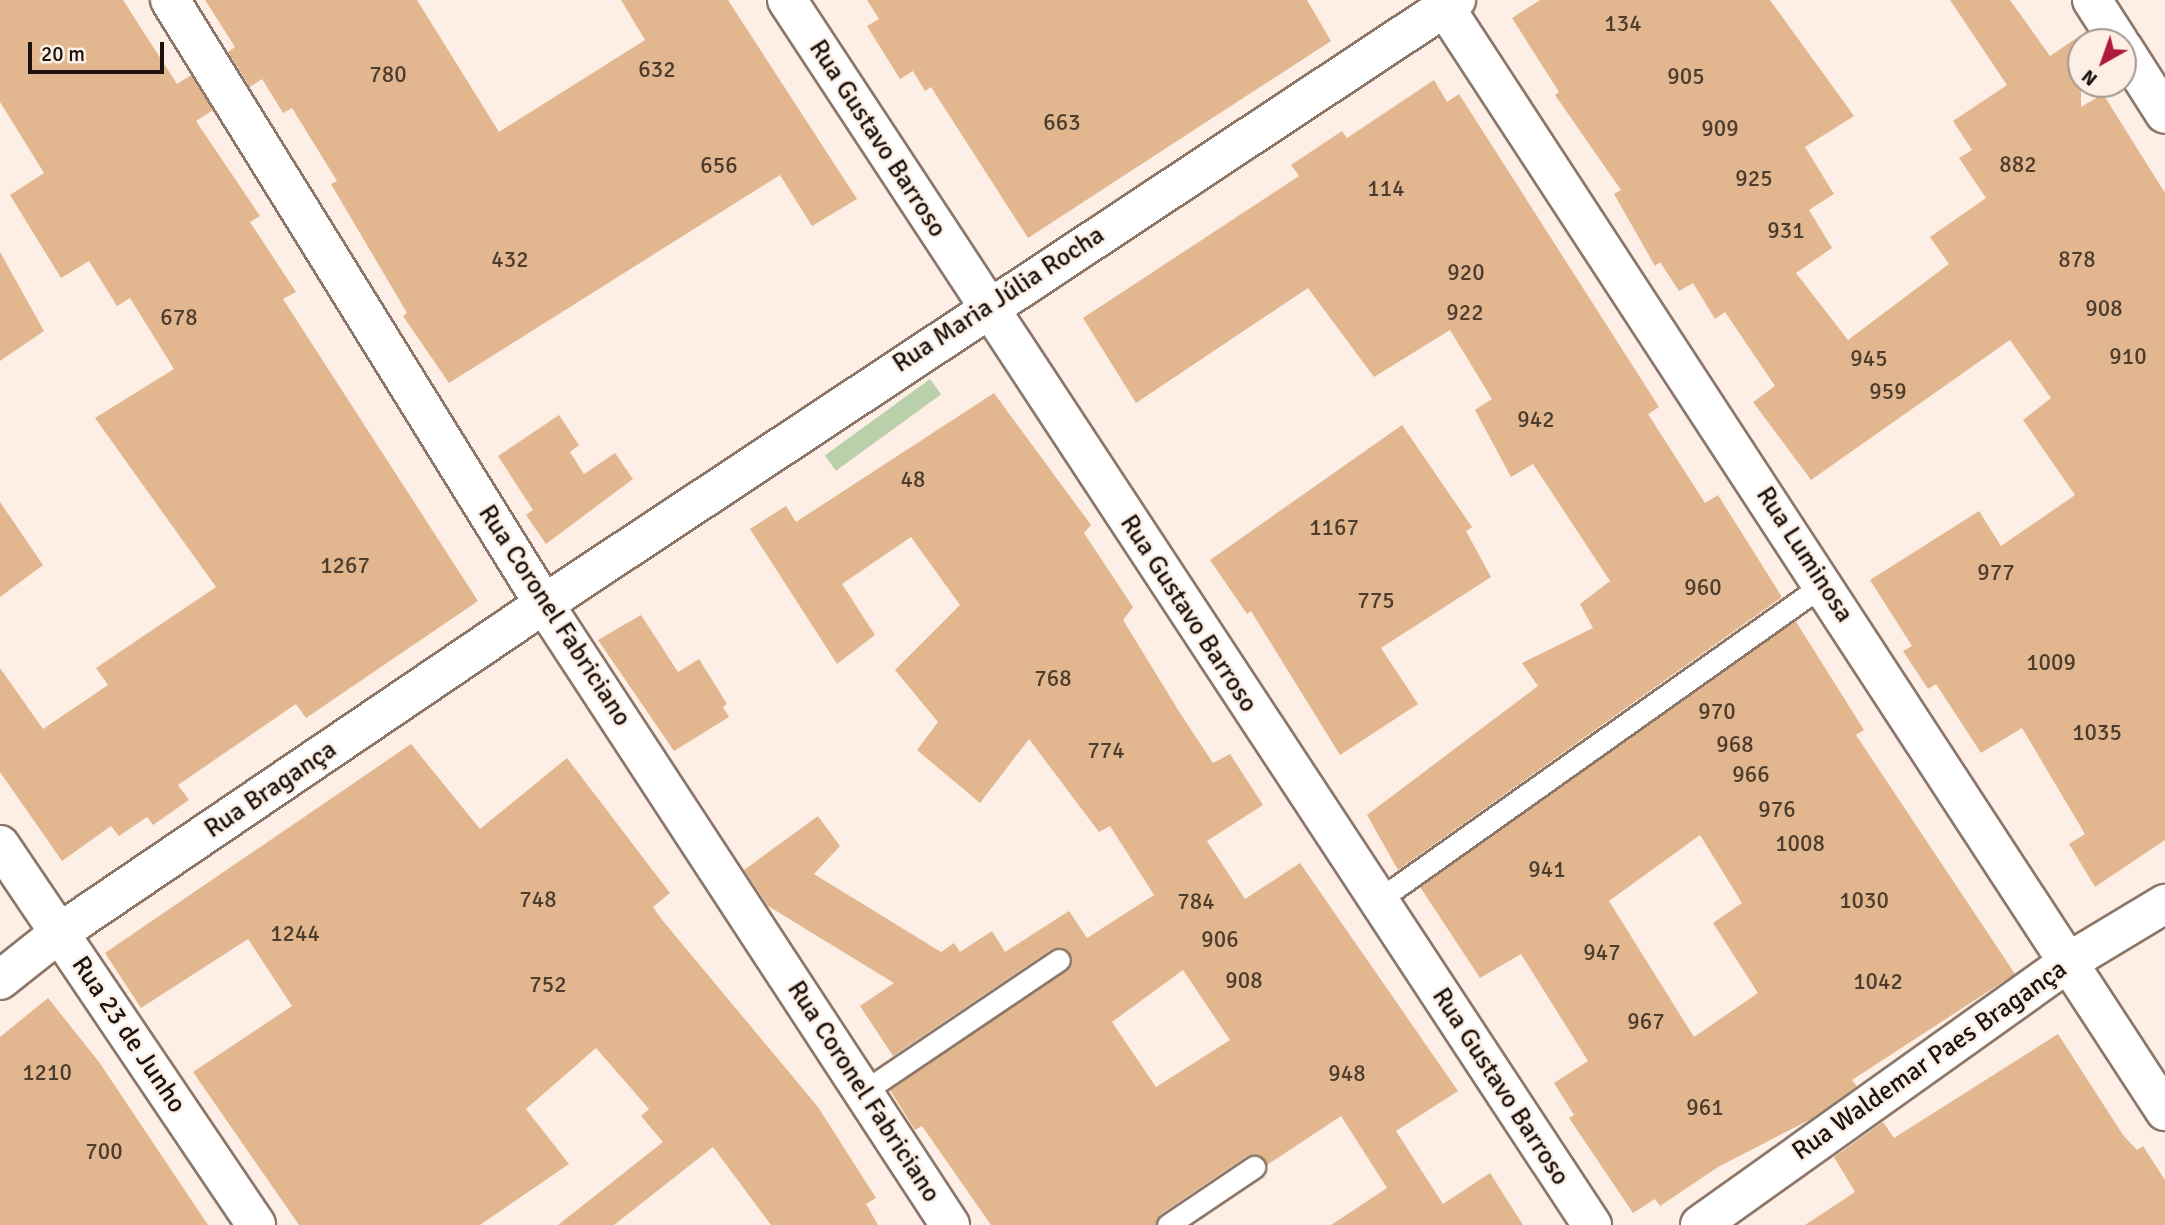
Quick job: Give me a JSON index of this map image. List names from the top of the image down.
{
  "streets": {
    "street": [
      "Rua Gustavo Barroso",
      "Rua Maria Júlia Rocha",
      "Rua Luminosa",
      "Rua Coronel Fabriciano",
      "Rua Bragança",
      "Rua 23 de Junho",
      "Rua Waldemar Paes Bragança"
    ]
  },
  "crossings": [
    ["Rua Gustavo Barroso", "Rua Maria Júlia Rocha"],
    ["Rua Maria Júlia Rocha", "Rua Luminosa"],
    ["Rua Maria Júlia Rocha", "Rua Coronel Fabriciano"],
    ["Rua Maria Júlia Rocha", "Rua Bragança"],
    ["Rua Luminosa", "Rua Waldemar Paes Bragança"],
    ["Rua Coronel Fabriciano", "Rua Bragança"],
    ["Rua Bragança", "Rua 23 de Junho"]
  ],
  "house_numbers": [
    "134",
    "632",
    "780",
    "905",
    "663",
    "909",
    "882",
    "656",
    "925",
    "114",
    "931",
    "432",
    "878",
    "920",
    "908",
    "922",
    "678",
    "910",
    "945",
    "959",
    "942",
    "48",
    "1167",
    "1267",
    "977",
    "960",
    "775",
    "1009",
    "768",
    "970",
    "1035",
    "968",
    "774",
    "966",
    "976",
    "1008",
    "941",
    "748",
    "1030",
    "784",
    "1244",
    "906",
    "947",
    "908",
    "1042",
    "752",
    "967",
    "1210",
    "948",
    "961",
    "700"
  ],
  "scale_bar": "20 m",
  "north": "bottom left"
}
